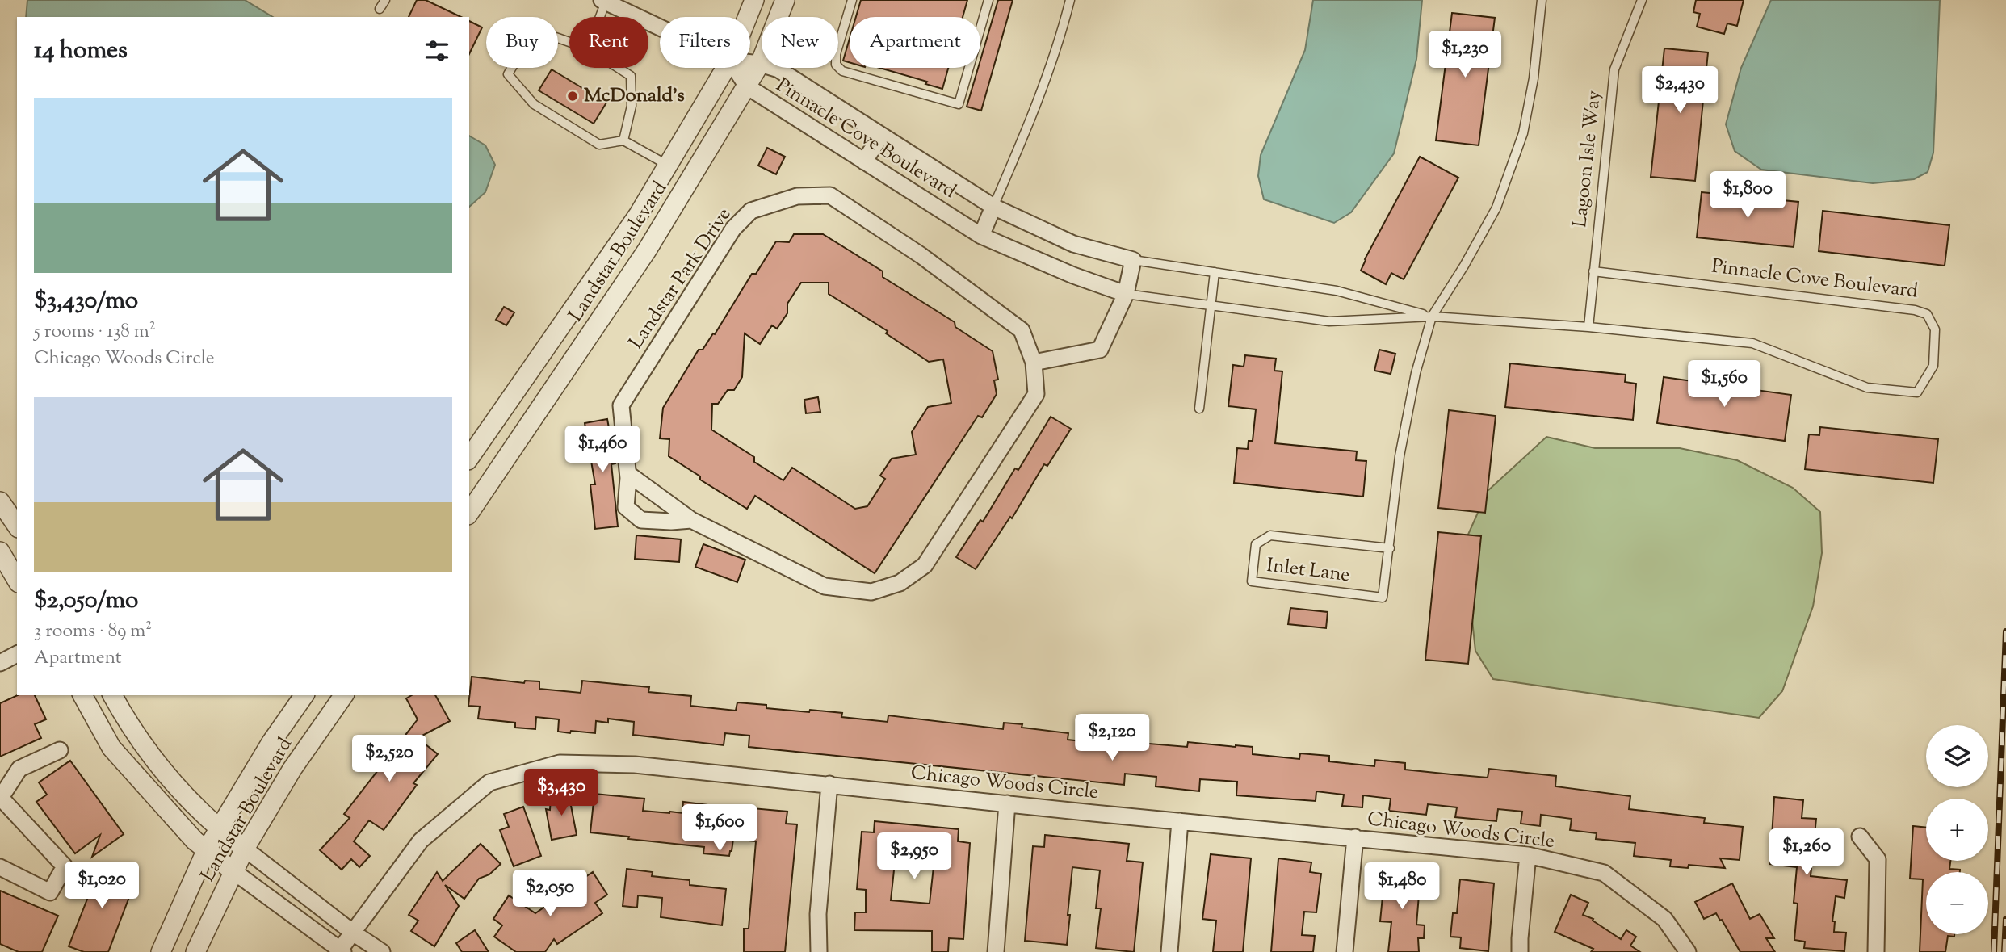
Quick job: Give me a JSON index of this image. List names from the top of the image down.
{
  "streets": {
    "street": [
      "Pinnacle Cove Boulevard",
      "Landstar Boulevard",
      "Landstar Park Drive",
      "Chicago Woods Circle"
    ],
    "lane": ["Lagoon Isle Way", "Inlet Lane"]
  },
  "crossings": [
    ["Pinnacle Cove Boulevard", "Lagoon Isle Way"],
    ["Pinnacle Cove Boulevard", "Landstar Boulevard"],
    ["Pinnacle Cove Boulevard", "Inlet Lane"],
    ["Landstar Boulevard", "Chicago Woods Circle"]
  ],
  "places": ["McDonald's"],
  "page": {
    "chip": [
      "Buy",
      "Rent",
      "Filters",
      "New",
      "Apartment"
    ],
    "heading": "14 homes",
    "price": [
      "$1,230",
      "$2,430",
      "$1,800",
      "$1,560",
      "$1,460",
      "$2,120",
      "$2,520",
      "$3,430",
      "$1,600",
      "$1,260",
      "$2,950",
      "$1,020",
      "$1,480",
      "$2,050"
    ],
    "list": [
      {
        "name": "$3,430/mo",
        "note": "5 rooms · 138 m² · Chicago Woods Circle"
      },
      {
        "name": "$2,050/mo",
        "note": "3 rooms · 89 m² · Apartment"
      }
    ],
    "map_buttons": ["+", "−"]
  }
}
